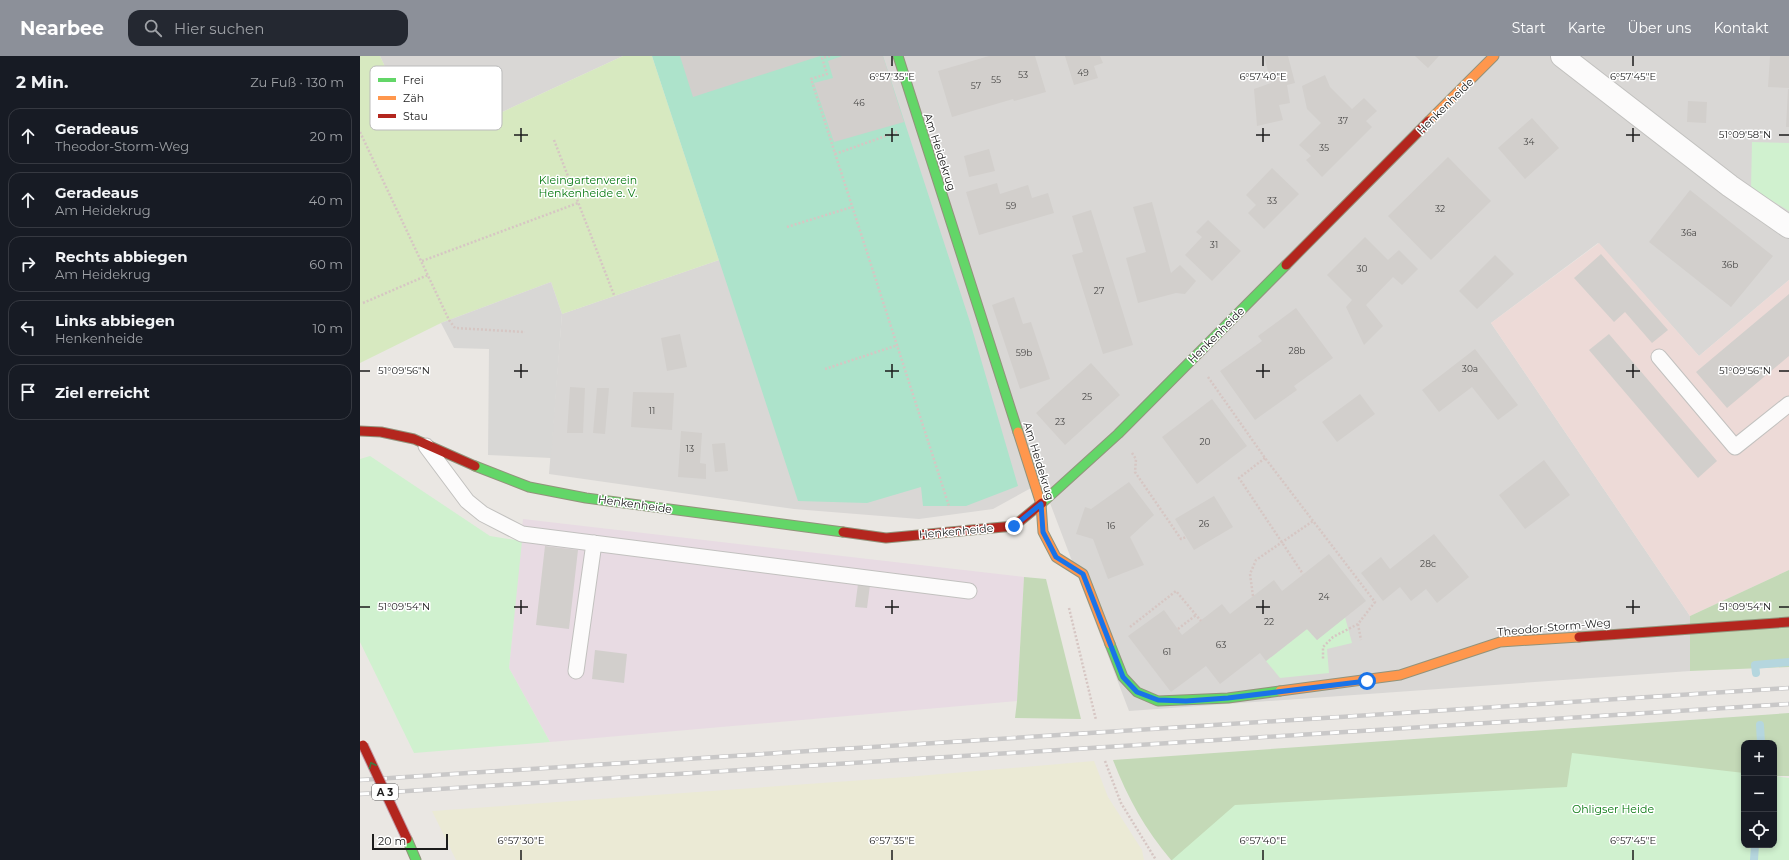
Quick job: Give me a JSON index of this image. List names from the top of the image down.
{
  "streets": {
    "main road": [
      "Henkenheide",
      "Am Heidekrug",
      "Theodor-Storm-Weg",
      "A 3"
    ]
  },
  "crossings": [
    ["Henkenheide", "Am Heidekrug"],
    ["Am Heidekrug", "Theodor-Storm-Weg"]
  ],
  "parks": ["Kleingartenverein Henkenheide e. V.", "Ohligser Heide"],
  "house_numbers": [
    "49",
    "53",
    "55",
    "57",
    "46",
    "37",
    "34",
    "35",
    "33",
    "59",
    "32",
    "36a",
    "31",
    "36b",
    "30",
    "27",
    "28b",
    "59b",
    "30a",
    "25",
    "11",
    "23",
    "20",
    "13",
    "26",
    "16",
    "28c",
    "24",
    "22",
    "63",
    "61"
  ],
  "legend": ["Frei", "Zäh", "Stau"],
  "scale_bar": "20 m",
  "page": {
    "header": "Nearbee",
    "search": "Hier suchen",
    "nav": [
      "Start",
      "Karte",
      "Über uns",
      "Kontakt"
    ],
    "heading": ["2 Min.", "Zu Fuß · 130 m"],
    "list": [
      ["Geradeaus", "Theodor-Storm-Weg", "20 m"],
      ["Geradeaus", "Am Heidekrug", "40 m"],
      ["Rechts abbiegen", "Am Heidekrug", "60 m"],
      ["Links abbiegen", "Henkenheide", "10 m"],
      "Ziel erreicht"
    ],
    "map_buttons": ["+", "−"],
    "scale": "20 m"
  },
  "coordinates": [
    "6°57'35\"E",
    "6°57'40\"E",
    "6°57'45\"E",
    "51°09'58\"N",
    "51°09'56\"N",
    "51°09'54\"N",
    "6°57'30\"E"
  ]
}
